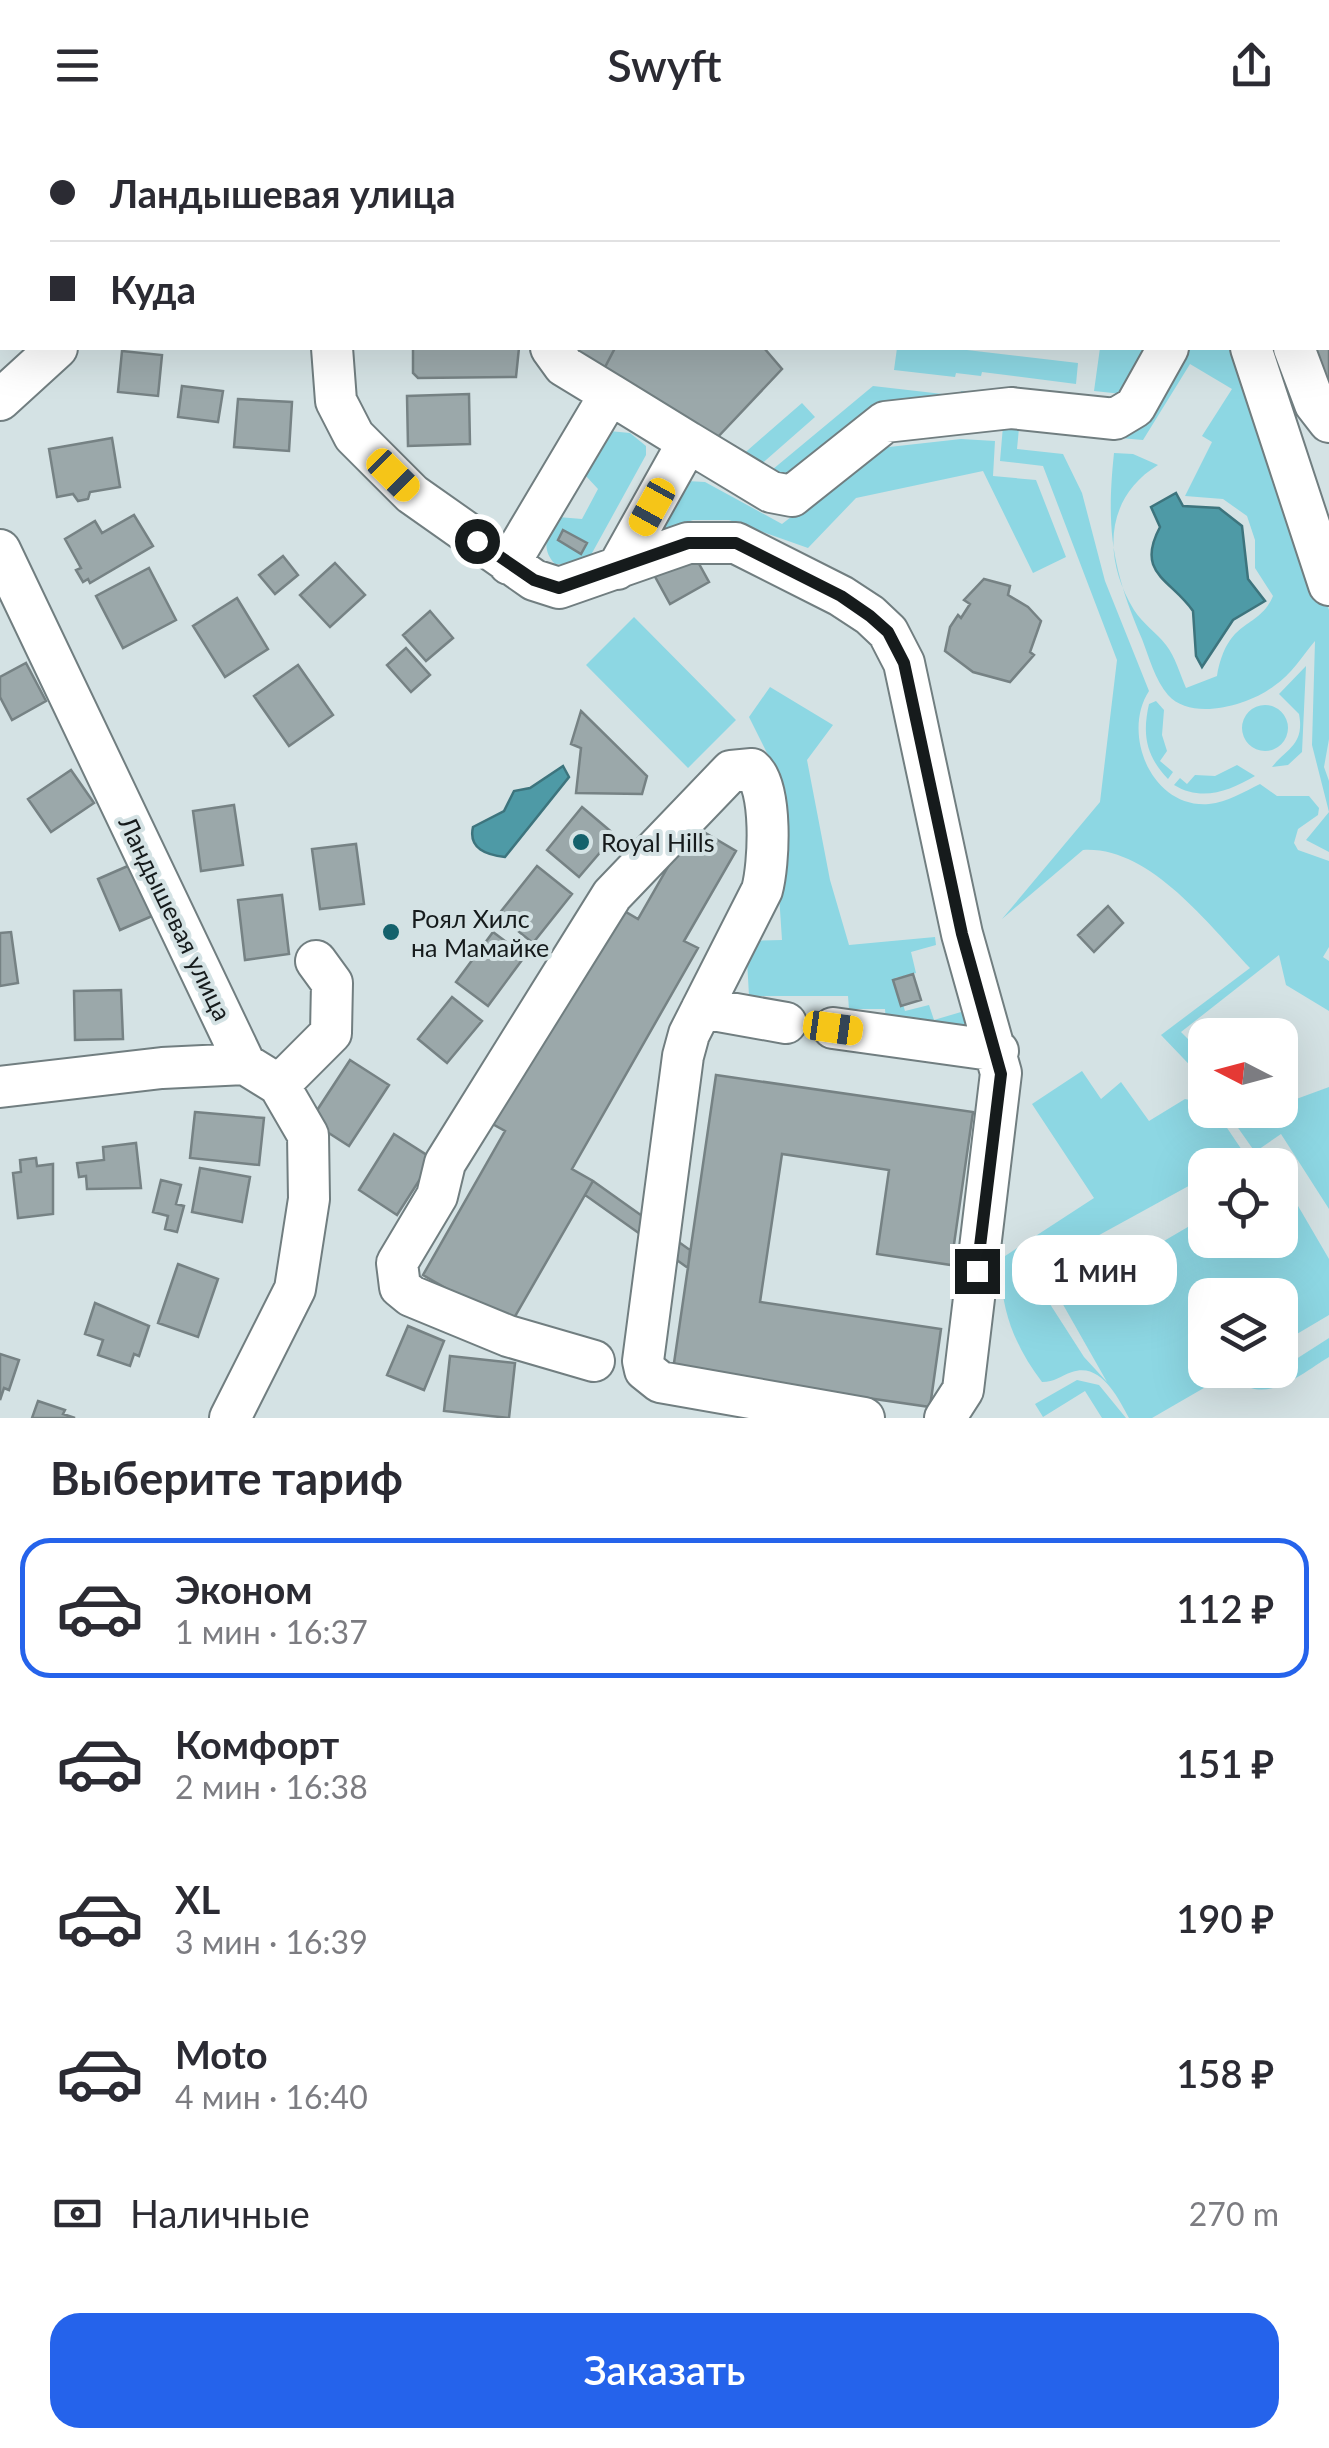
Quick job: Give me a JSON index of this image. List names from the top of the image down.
{
  "streets": {
    "street": ["Ландышевая улица"]
  },
  "places": ["Royal Hills", "Роял Хилс на Мамайке"],
  "north": "left",
  "page": {
    "header": "Swyft",
    "banner": ["Ландышевая улица", "Куда"],
    "bubble": "1 мин",
    "heading": "Выберите тариф",
    "list": [
      {
        "name": "Эконом",
        "note": "1 мин · 16:37",
        "value": "112 ₽"
      },
      {
        "name": "Комфорт",
        "note": "2 мин · 16:38",
        "value": "151 ₽"
      },
      {
        "name": "XL",
        "note": "3 мин · 16:39",
        "value": "190 ₽"
      },
      {
        "name": "Moto",
        "note": "4 мин · 16:40",
        "value": "158 ₽"
      }
    ],
    "pay": ["Наличные", "270 m"],
    "buttons": "Заказать"
  }
}
